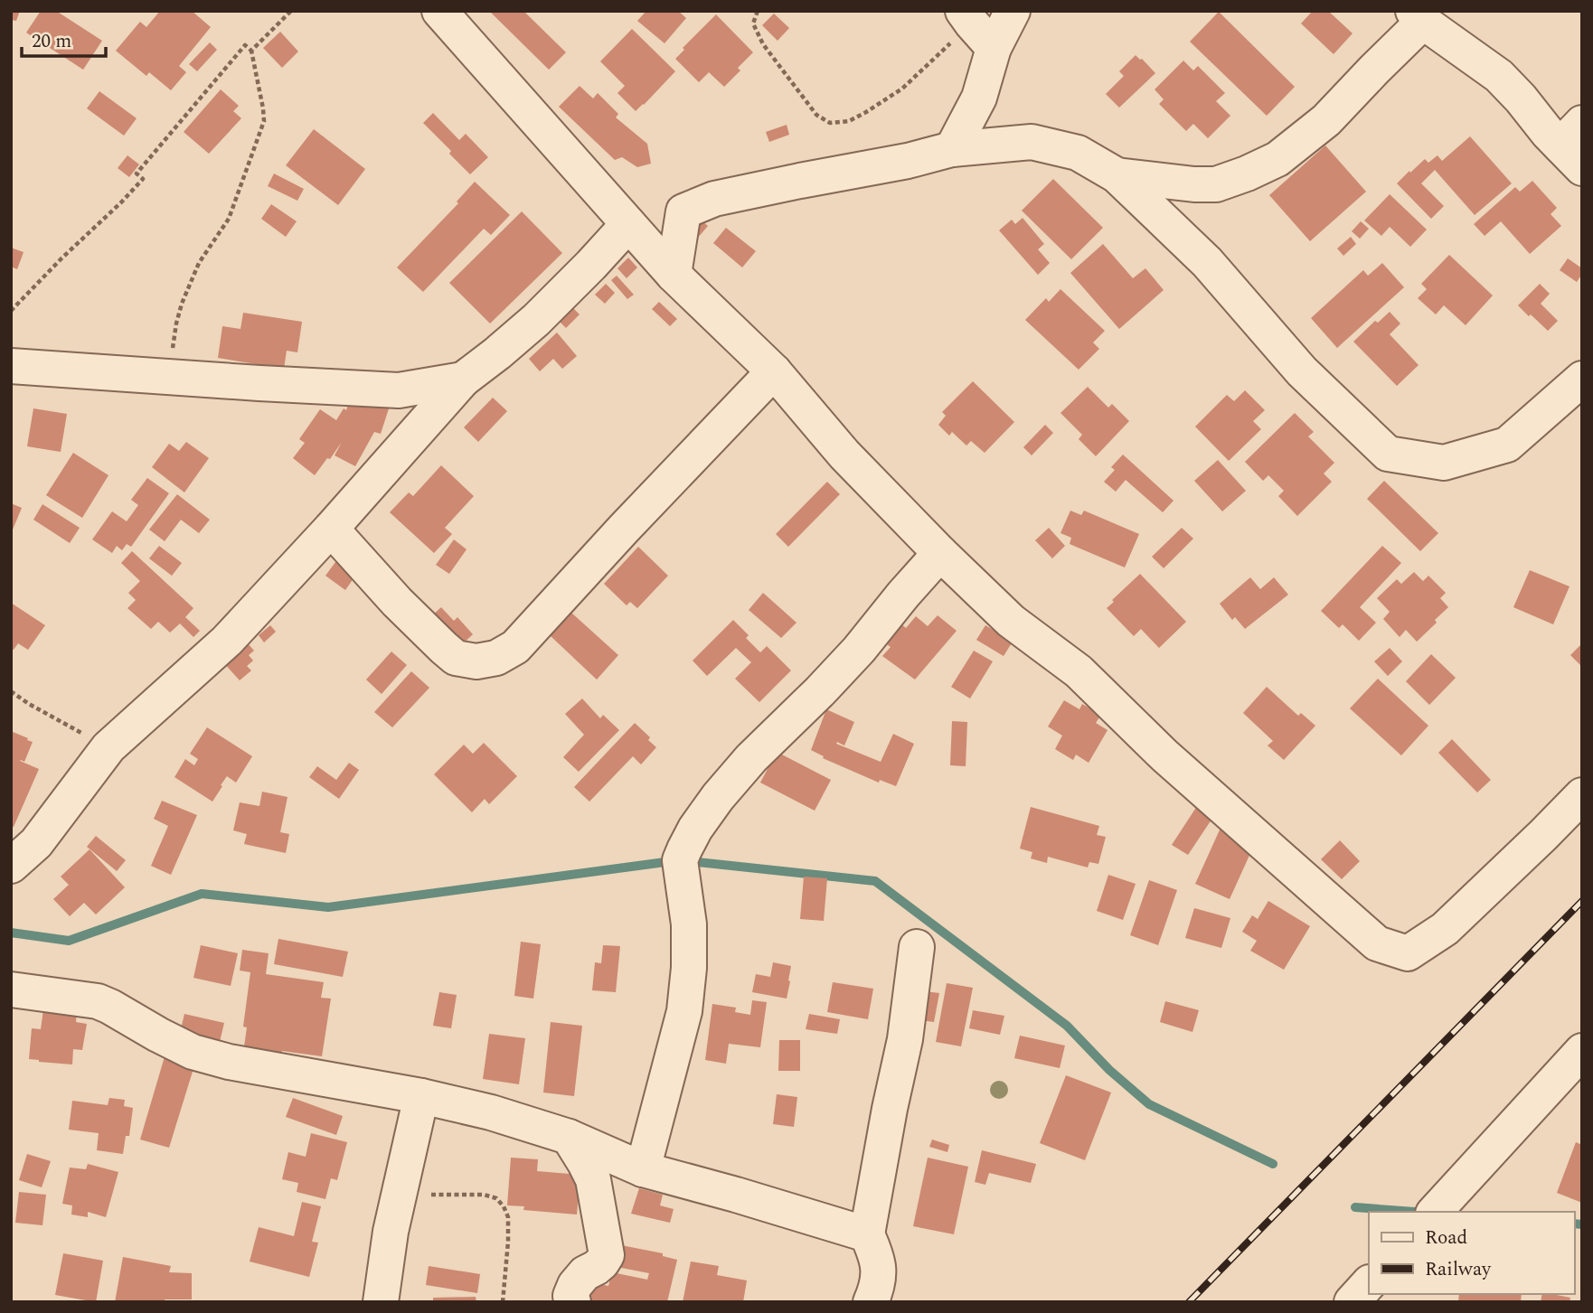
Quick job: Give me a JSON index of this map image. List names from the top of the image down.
{
  "legend": ["Road", "Railway"],
  "scale_bar": "20 m"
}
